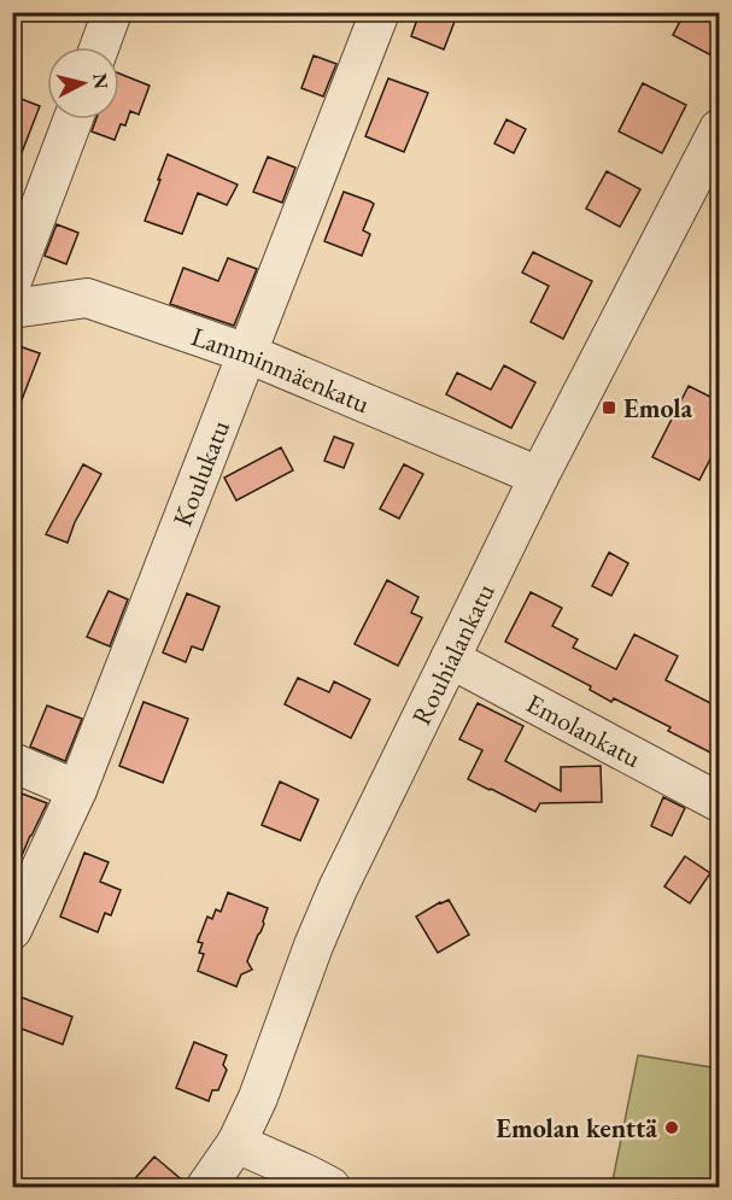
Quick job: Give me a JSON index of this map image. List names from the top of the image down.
{
  "streets": {
    "street": [
      "Lamminmäenkatu",
      "Koulukatu",
      "Rouhialankatu",
      "Emolankatu"
    ]
  },
  "crossings": [
    ["Lamminmäenkatu", "Koulukatu"],
    ["Lamminmäenkatu", "Rouhialankatu"],
    ["Rouhialankatu", "Emolankatu"]
  ],
  "places": {
    "transit": ["Emola"],
    "other": ["Emolan kenttä"]
  },
  "north": "right"
}
